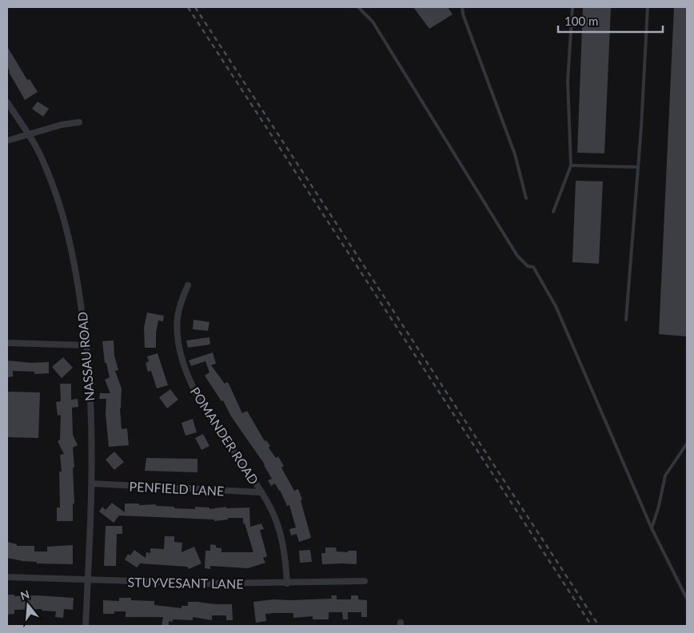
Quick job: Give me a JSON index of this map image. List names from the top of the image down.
{
  "streets": {
    "street": [
      "NASSAU ROAD",
      "POMANDER ROAD",
      "PENFIELD LANE",
      "STUYVESANT LANE"
    ]
  },
  "crossings": [
    ["NASSAU ROAD", "PENFIELD LANE"],
    ["NASSAU ROAD", "STUYVESANT LANE"],
    ["POMANDER ROAD", "PENFIELD LANE"],
    ["POMANDER ROAD", "STUYVESANT LANE"]
  ],
  "scale_bar": "100 m",
  "north": "top"
}
